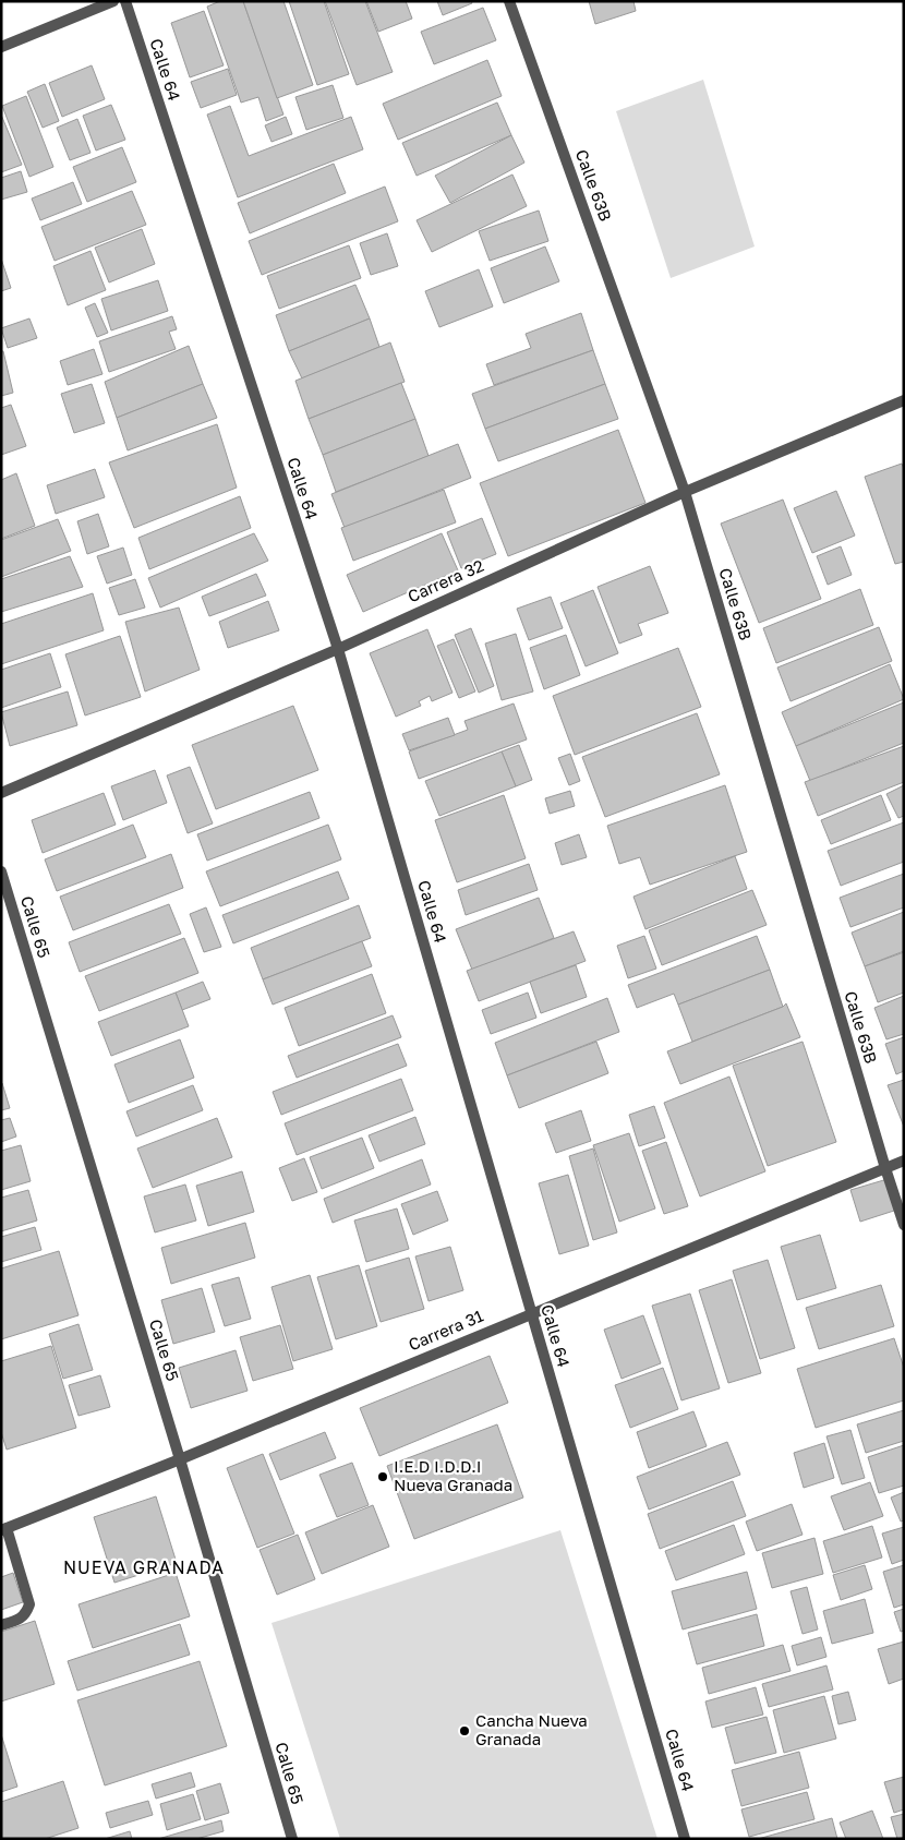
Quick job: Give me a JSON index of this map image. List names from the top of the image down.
{
  "streets": {
    "street": [
      "Calle 64",
      "Calle 63B",
      "Carrera 32",
      "Calle 65",
      "Carrera 31"
    ]
  },
  "crossings": [
    ["Calle 64", "Carrera 32"],
    ["Calle 64", "Carrera 31"],
    ["Calle 63B", "Carrera 32"],
    ["Calle 63B", "Carrera 31"],
    ["Calle 65", "Carrera 31"]
  ],
  "districts": ["NUEVA GRANADA"],
  "places": ["I.E.D I.D.D.I Nueva Granada", "Cancha Nueva Granada"]
}
